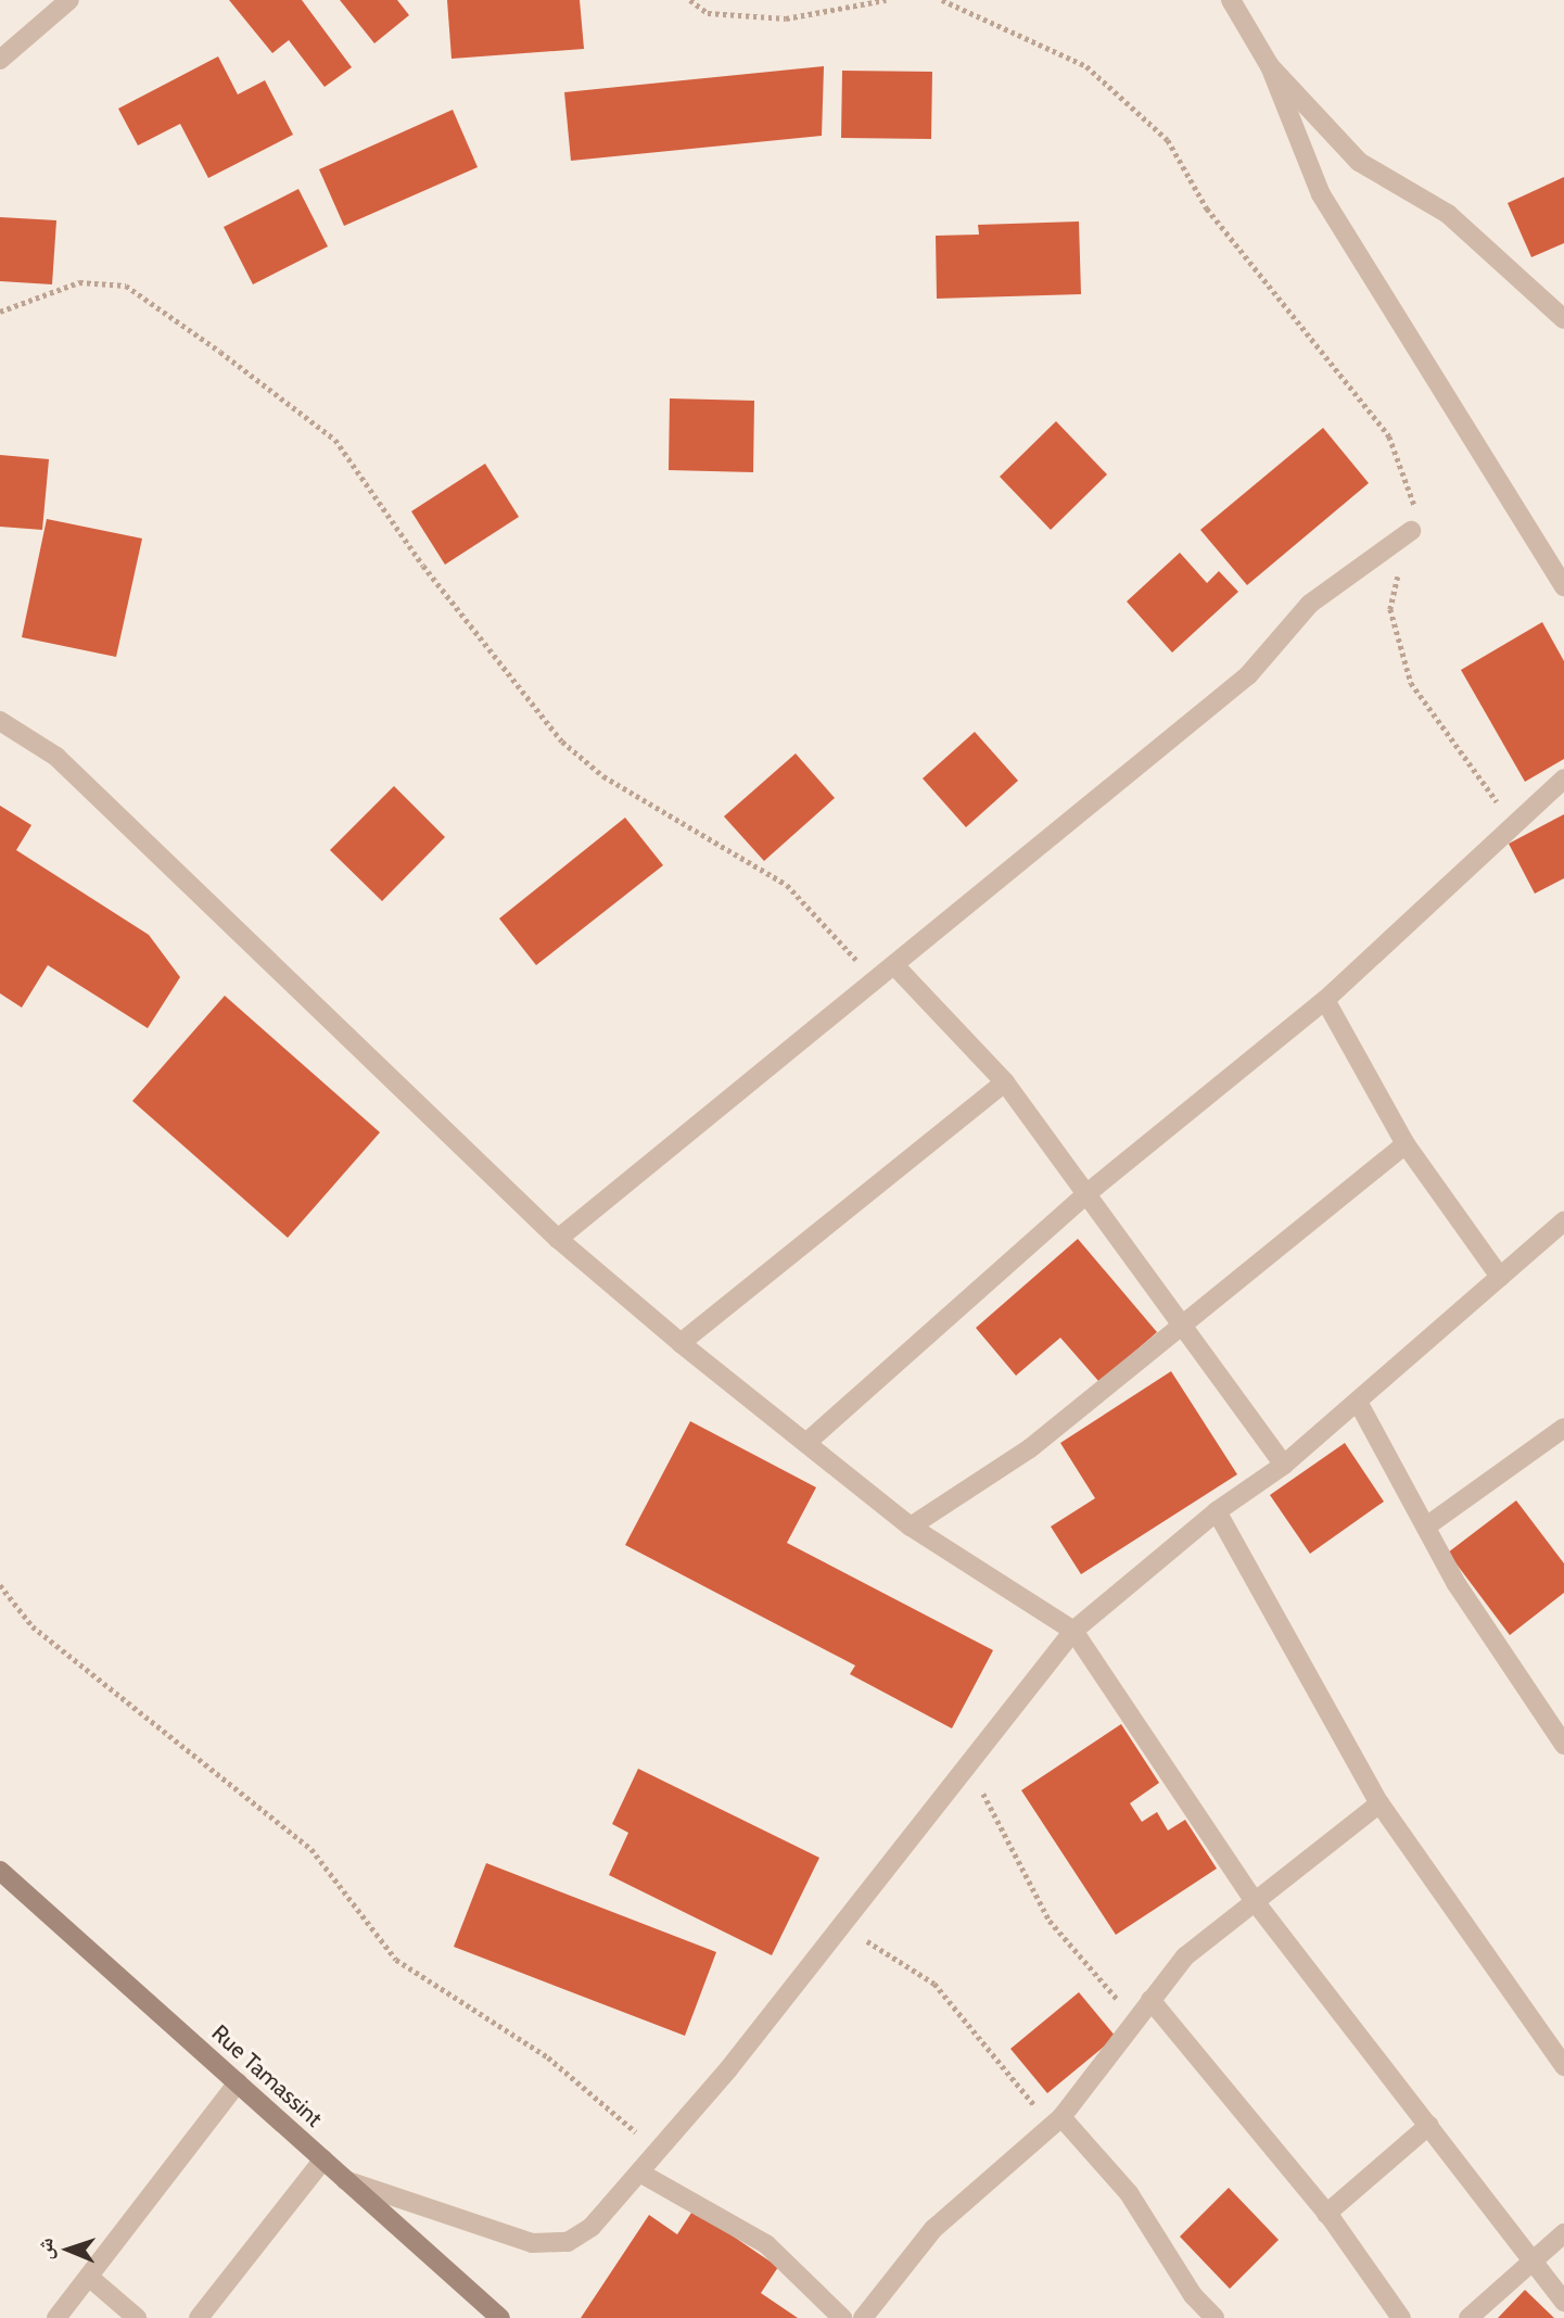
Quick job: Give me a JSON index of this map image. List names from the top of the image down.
{
  "streets": {
    "main road": ["Rue Tamassint"]
  },
  "north": "left"
}
